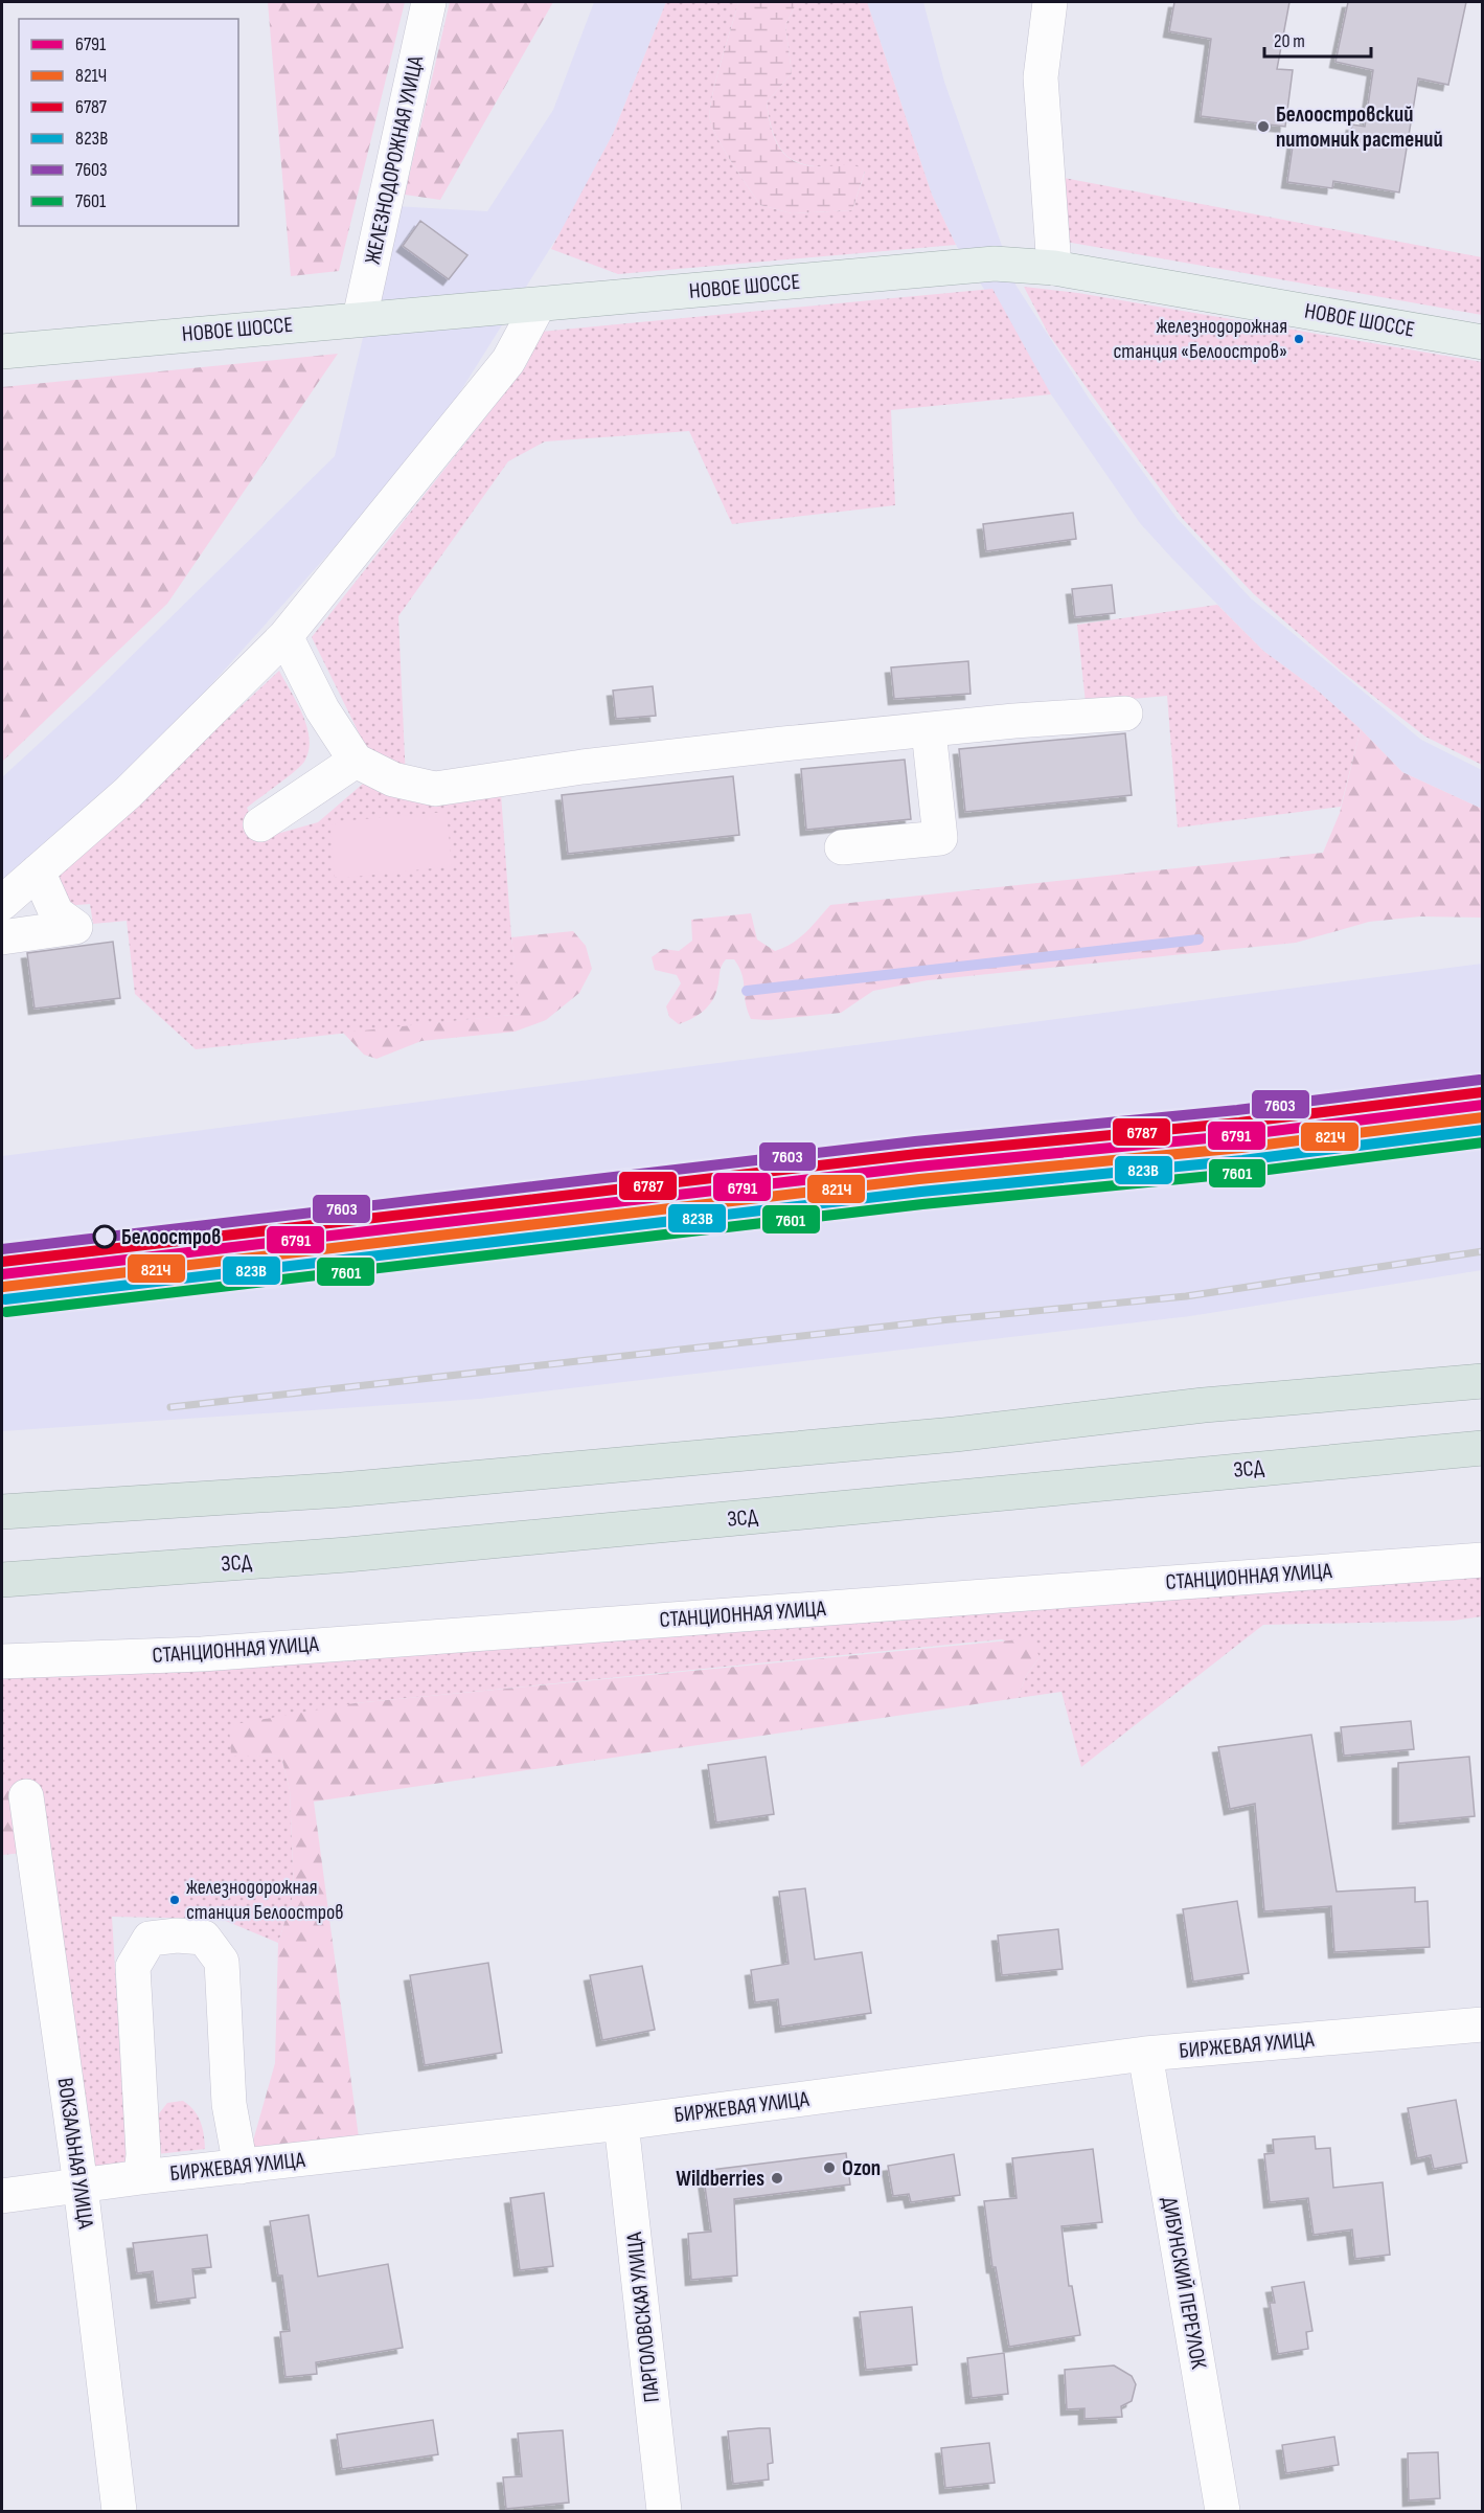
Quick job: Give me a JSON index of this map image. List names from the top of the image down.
{
  "streets": {
    "highway": ["ЗСД"],
    "main road": ["НОВОЕ ШОССЕ"],
    "street": [
      "ЖЕЛЕЗНОДОРОЖНАЯ УЛИЦА",
      "СТАНЦИОННАЯ УЛИЦА",
      "БИРЖЕВАЯ УЛИЦА",
      "ВОКЗАЛЬНАЯ УЛИЦА",
      "ДИБУНСКИЙ ПЕРЕУЛОК",
      "ПАРГОЛОВСКАЯ УЛИЦА"
    ]
  },
  "crossings": [
    ["ЖЕЛЕЗНОДОРОЖНАЯ УЛИЦА", "НОВОЕ ШОССЕ"],
    ["БИРЖЕВАЯ УЛИЦА", "ВОКЗАЛЬНАЯ УЛИЦА"],
    ["БИРЖЕВАЯ УЛИЦА", "ДИБУНСКИЙ ПЕРЕУЛОК"],
    ["БИРЖЕВАЯ УЛИЦА", "ПАРГОЛОВСКАЯ УЛИЦА"]
  ],
  "places": [
    "Белоостровский питомник растений",
    "железнодорожная станция «Белоостров»",
    "Белоостров",
    "железнодорожная станция Белоостров",
    "Ozon",
    "Wildberries"
  ],
  "lines": [
    "transit line 7603",
    "transit line 6787",
    "transit line 6791",
    "transit line 821Ч",
    "transit line 823В",
    "transit line 7601"
  ],
  "legend": [
    "6791",
    "821Ч",
    "6787",
    "823В",
    "7603",
    "7601"
  ],
  "scale_bar": "20 m"
}
